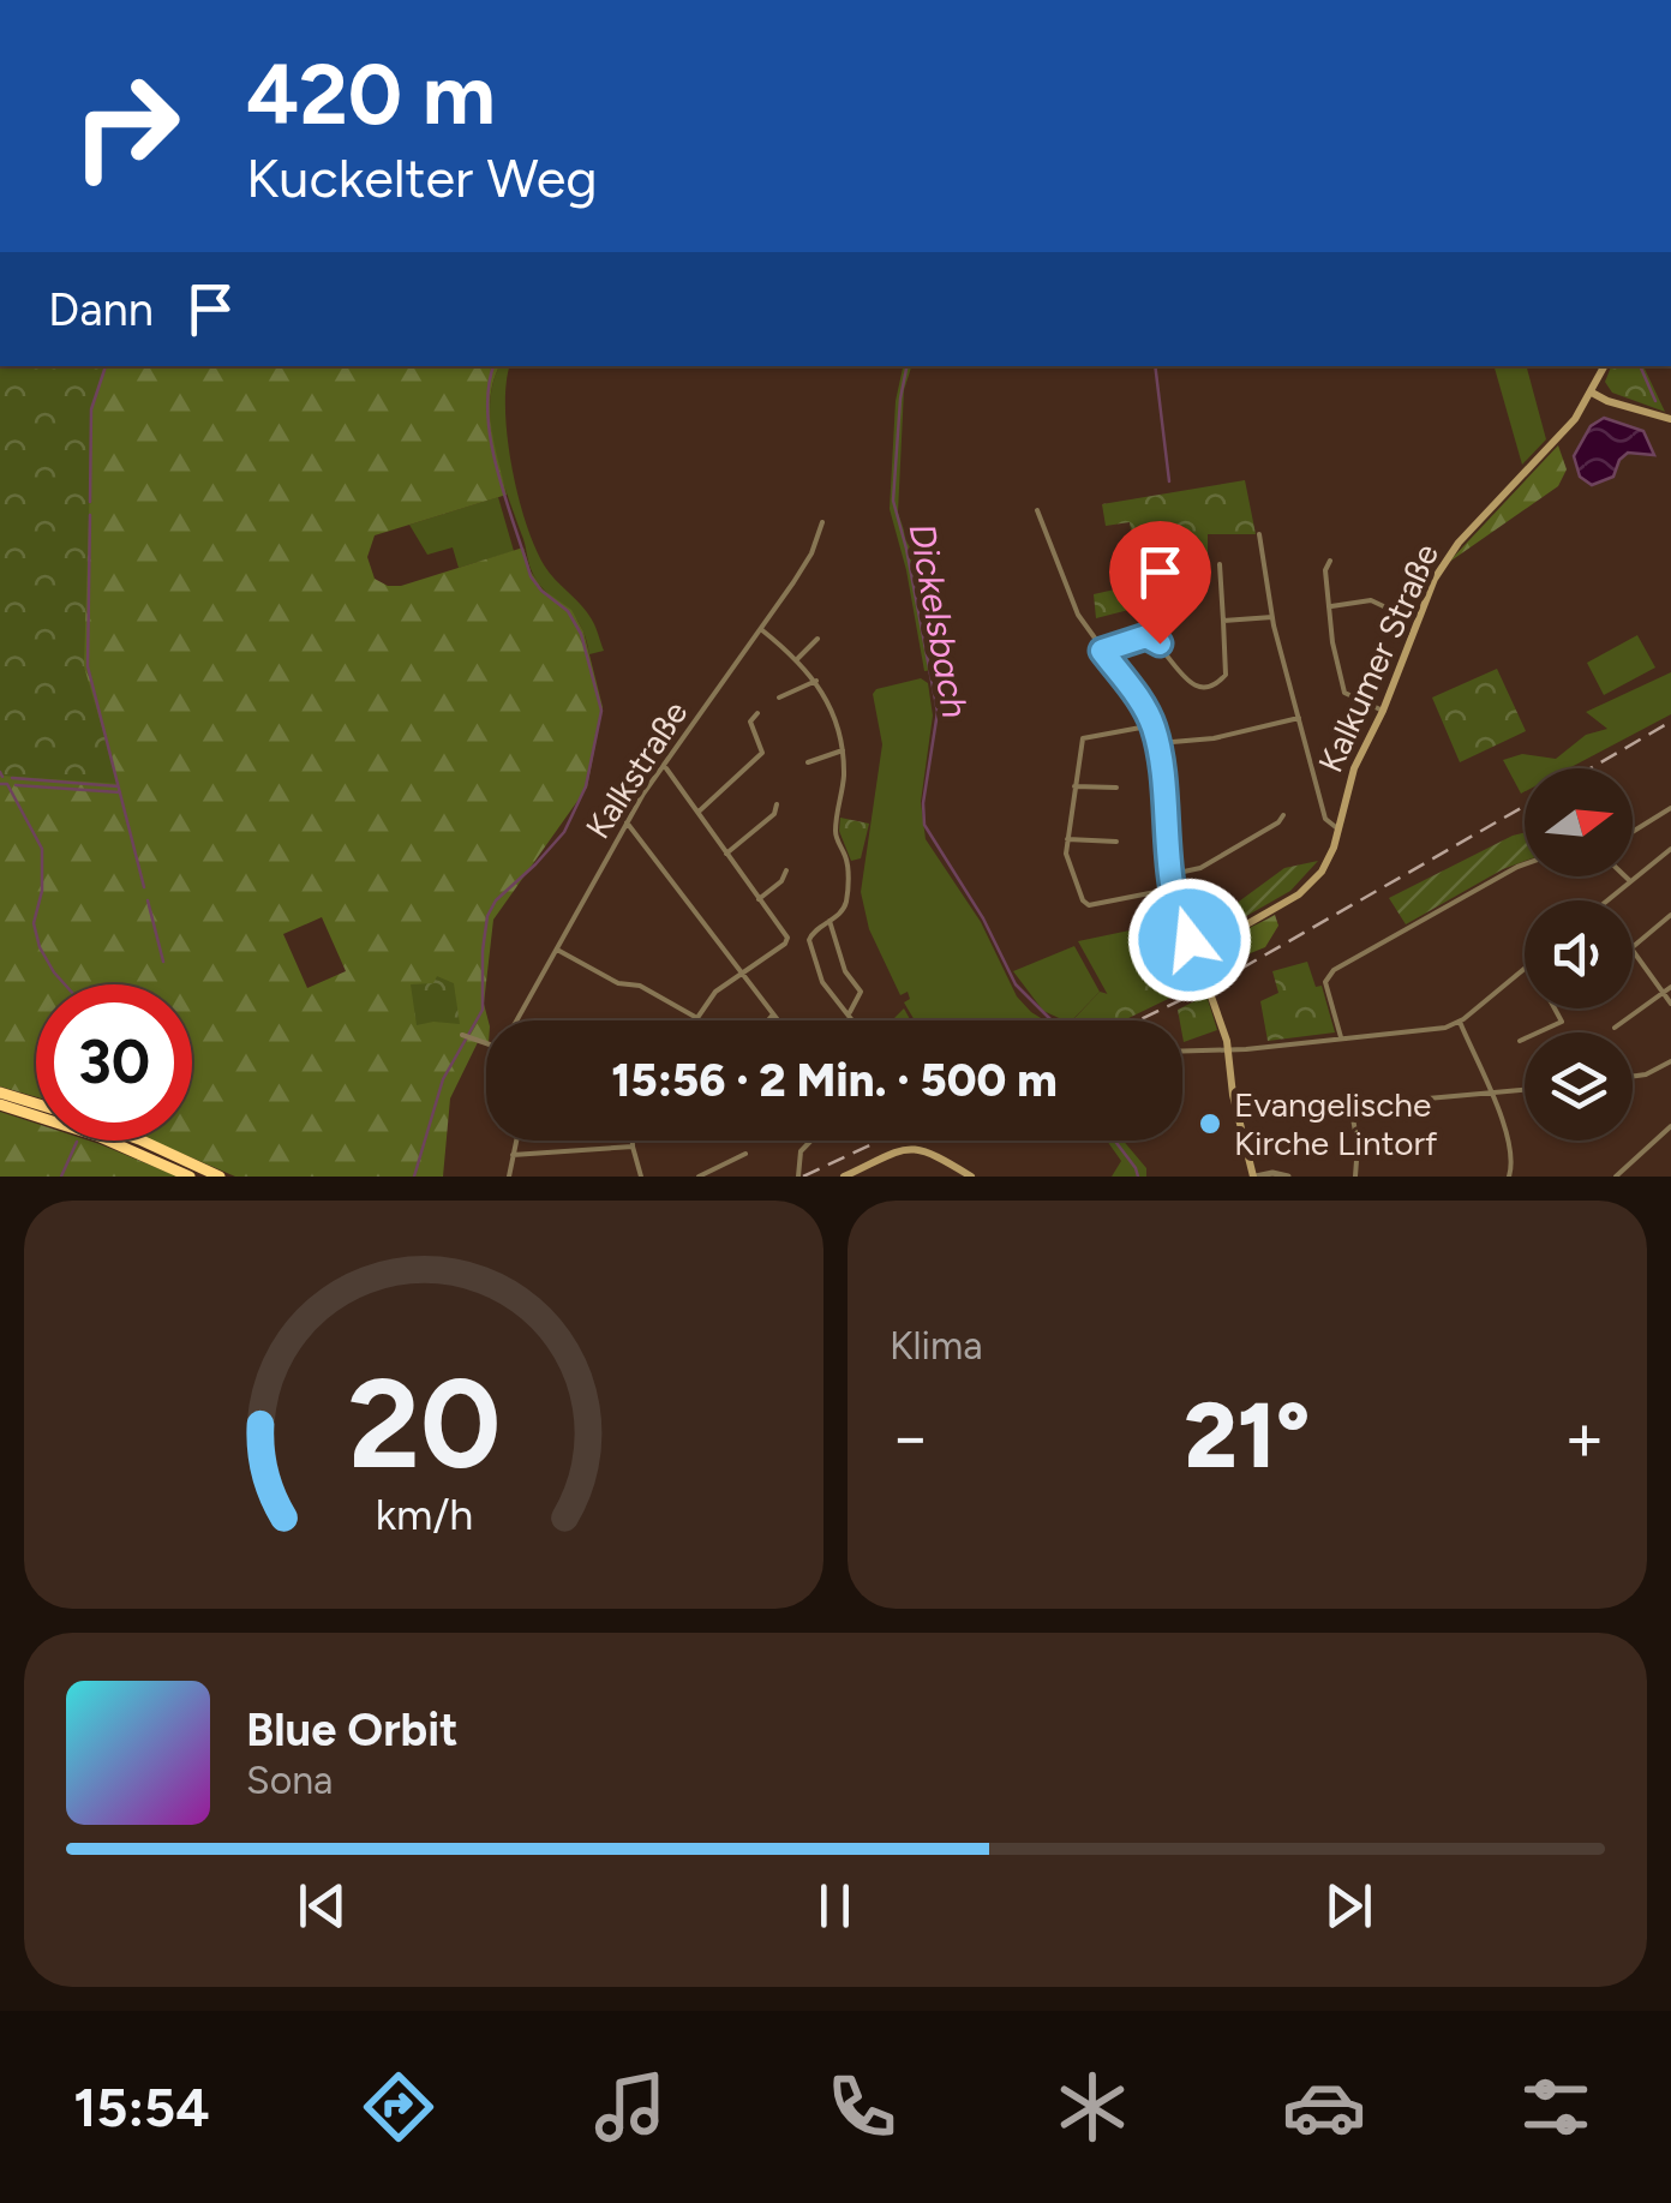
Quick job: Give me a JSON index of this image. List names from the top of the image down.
{
  "streets": {
    "main road": ["Kalkumer Straße"],
    "street": ["Kalkstraße"]
  },
  "water": ["Dickelsbach"],
  "places": ["Evangelische Kirche Lintorf"],
  "north": "right",
  "page": {
    "turn": ["420 m", "Kuckelter Weg"],
    "then": "Dann",
    "limit": "30",
    "trip": "15:56 · 2 Min. · 500 m",
    "tile": "Klima",
    "heat": ["−", "21°", "+"],
    "song": ["Blue Orbit", "Sona"],
    "tabs": "15:54",
    "gauge": ["20", "km/h"]
  }
}
